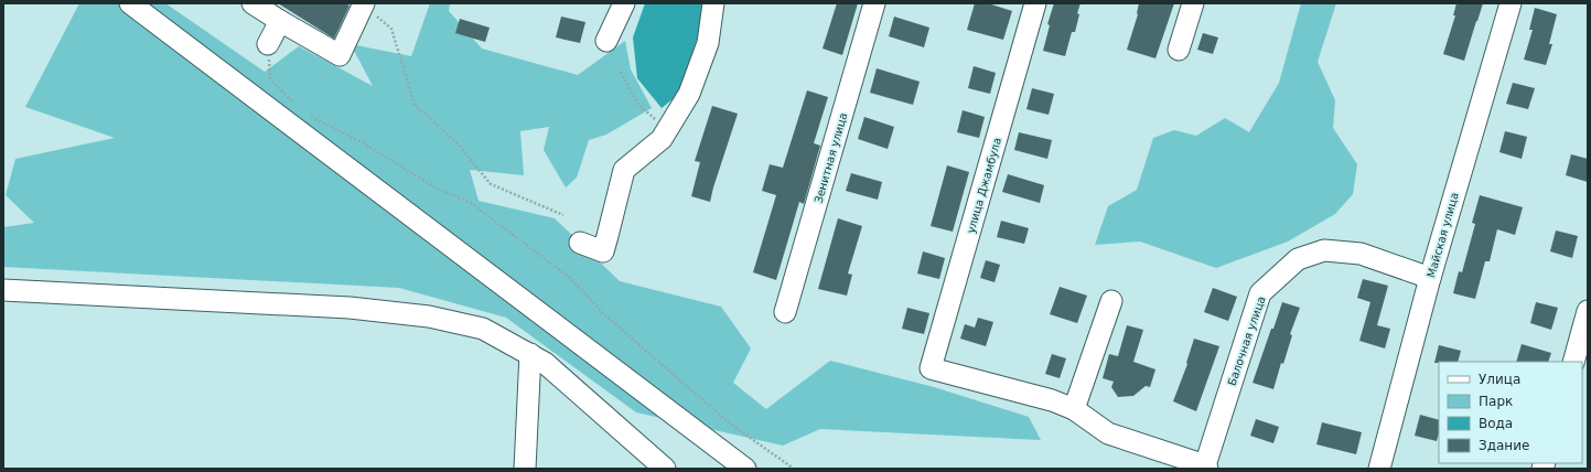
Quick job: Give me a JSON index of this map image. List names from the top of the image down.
{
  "streets": {
    "street": [
      "Зенитная улица",
      "улица Джамбула",
      "Майская улица",
      "Балочная улица"
    ]
  },
  "crossings": [
    ["Майская улица", "Балочная улица"]
  ],
  "legend": [
    "Улица",
    "Парк",
    "Вода",
    "Здание"
  ]
}
